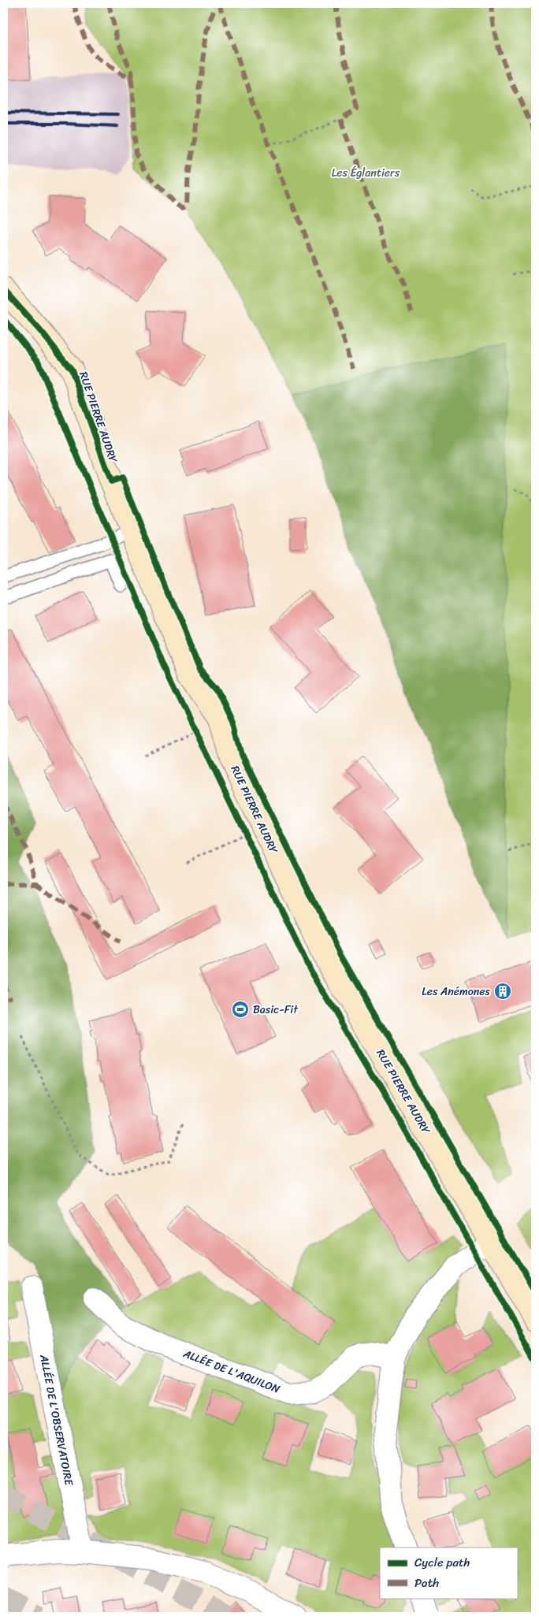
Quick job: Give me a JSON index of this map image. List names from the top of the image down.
{
  "streets": {
    "street": ["RUE PIERRE AUDRY", "ALLÉE DE L'AQUILON", "ALLÉE DE L'OBSERVATOIRE"]
  },
  "parks": ["Les Églantiers"],
  "places": {
    "building": ["Les Anémones"],
    "sports": ["Basic-Fit"]
  },
  "legend": ["Cycle path", "Path"]
}
